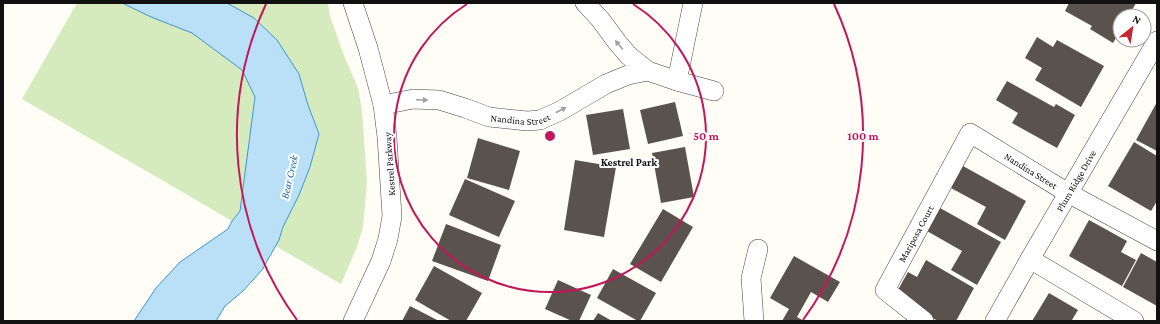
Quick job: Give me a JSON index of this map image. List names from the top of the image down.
{
  "streets": {
    "street": [
      "Nandina Street",
      "Kestrel Parkway",
      "Plum Ridge Drive",
      "Mariposa Court"
    ]
  },
  "crossings": [
    ["Nandina Street", "Kestrel Parkway"],
    ["Nandina Street", "Plum Ridge Drive"],
    ["Nandina Street", "Mariposa Court"]
  ],
  "one_way": ["Nandina Street"],
  "districts": ["Kestrel Park"],
  "water": ["Bear Creek"],
  "north": "top right",
  "rings": ["50 m", "100 m"]
}
